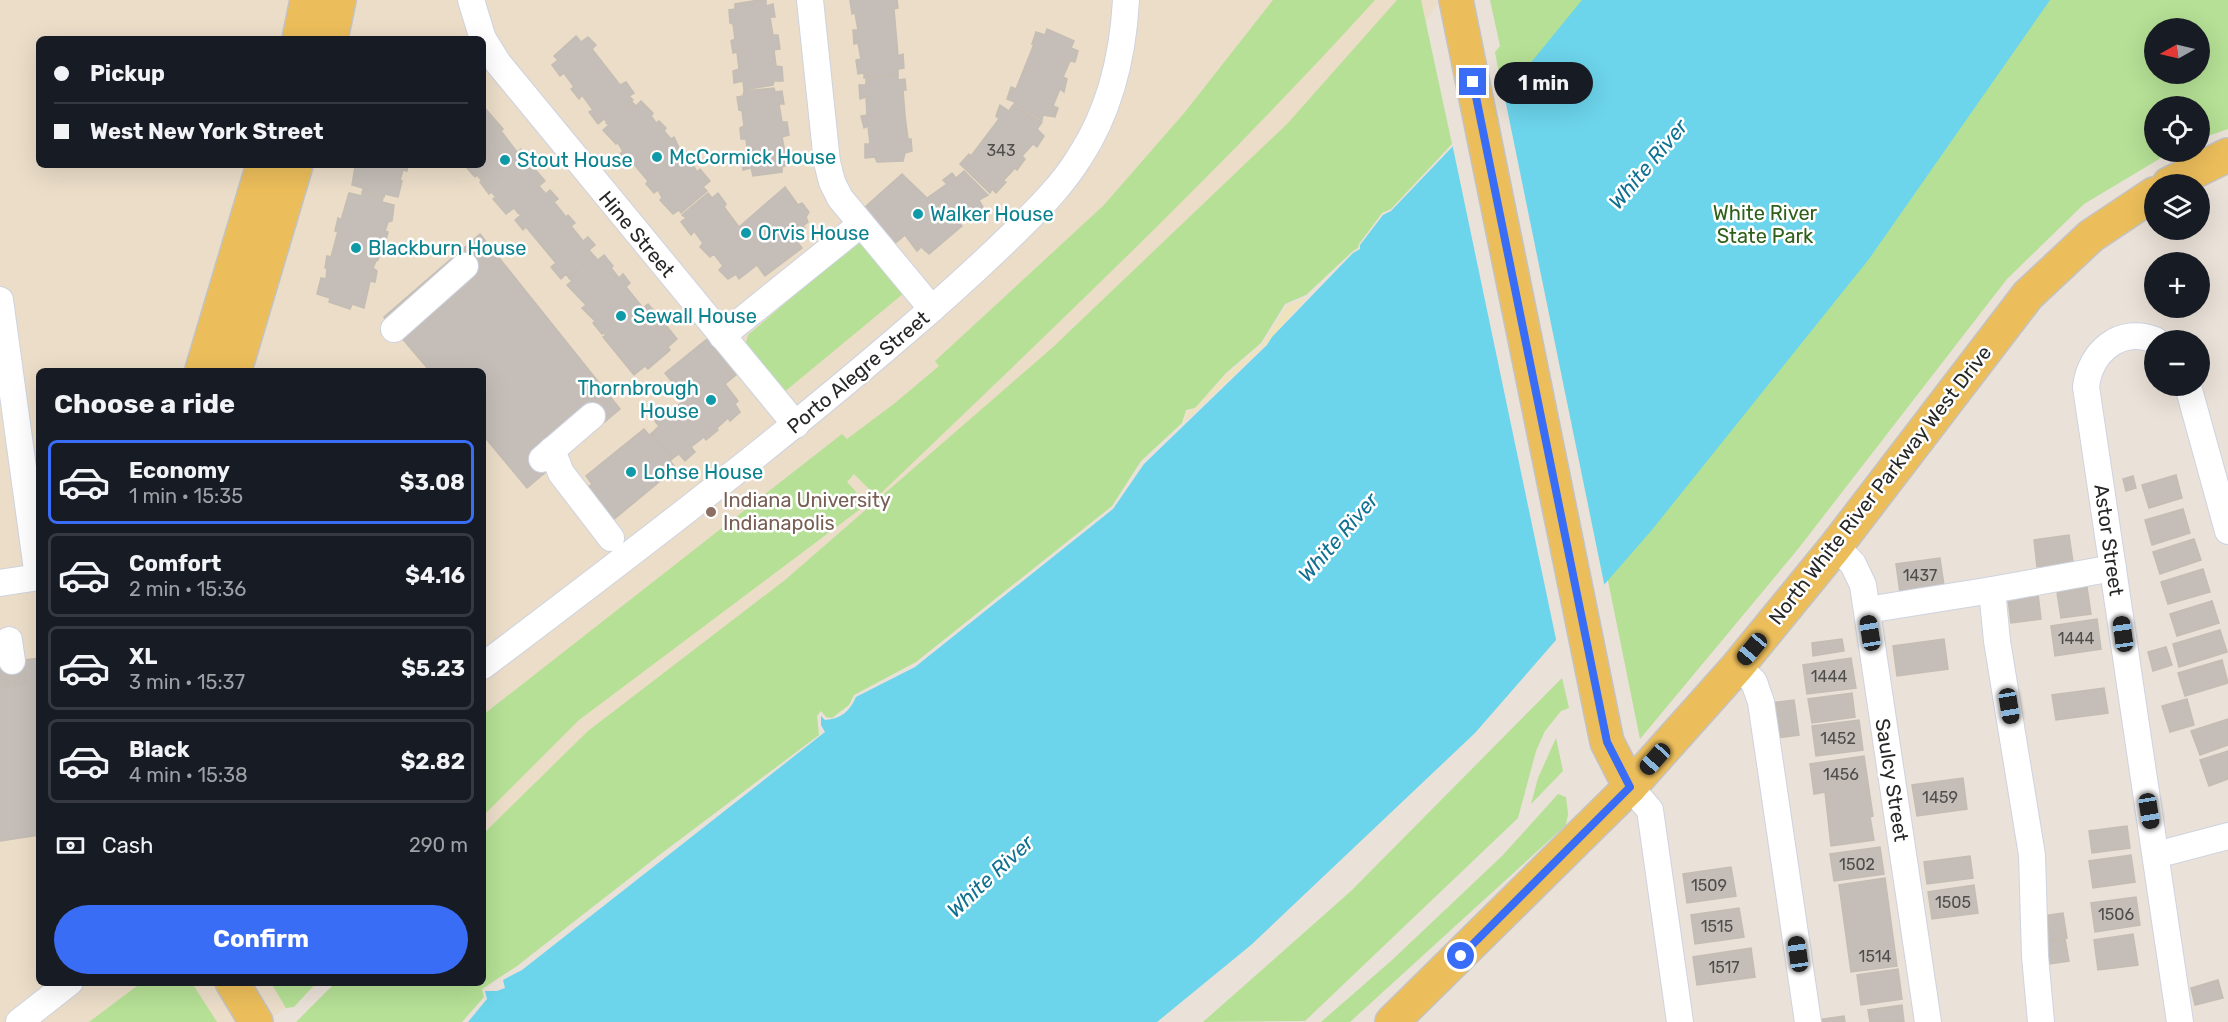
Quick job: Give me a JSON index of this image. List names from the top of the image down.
{
  "streets": {
    "main road": ["North White River Parkway West Drive"],
    "street": [
      "Hine Street",
      "Porto Alegre Street",
      "Astor Street",
      "Saulcy Street"
    ]
  },
  "crossings": [
    ["Hine Street", "Porto Alegre Street"],
    ["North White River Parkway West Drive", "Saulcy Street"]
  ],
  "water": ["White River"],
  "parks": ["White River State Park"],
  "places": [
    "McCormick House",
    "Stout House",
    "Walker House",
    "Orvis House",
    "Blackburn House",
    "Sewall House",
    "Thornbrough House",
    "Lohse House",
    "Indiana University Indianapolis"
  ],
  "house_numbers": [
    "343",
    "1437",
    "1444",
    "1444",
    "1452",
    "1456",
    "1459",
    "1502",
    "1509",
    "1505",
    "1506",
    "1515",
    "1514",
    "1517"
  ],
  "north": "left",
  "page": {
    "map_buttons": ["+", "−"],
    "banner": ["Pickup", "West New York Street"],
    "bubble": "1 min",
    "heading": "Choose a ride",
    "list": [
      {
        "name": "Economy",
        "note": "1 min · 15:35",
        "value": "$3.08"
      },
      {
        "name": "Comfort",
        "note": "2 min · 15:36",
        "value": "$4.16"
      },
      {
        "name": "XL",
        "note": "3 min · 15:37",
        "value": "$5.23"
      },
      {
        "name": "Black",
        "note": "4 min · 15:38",
        "value": "$2.82"
      }
    ],
    "pay": ["Cash", "290 m"],
    "buttons": "Confirm"
  }
}
